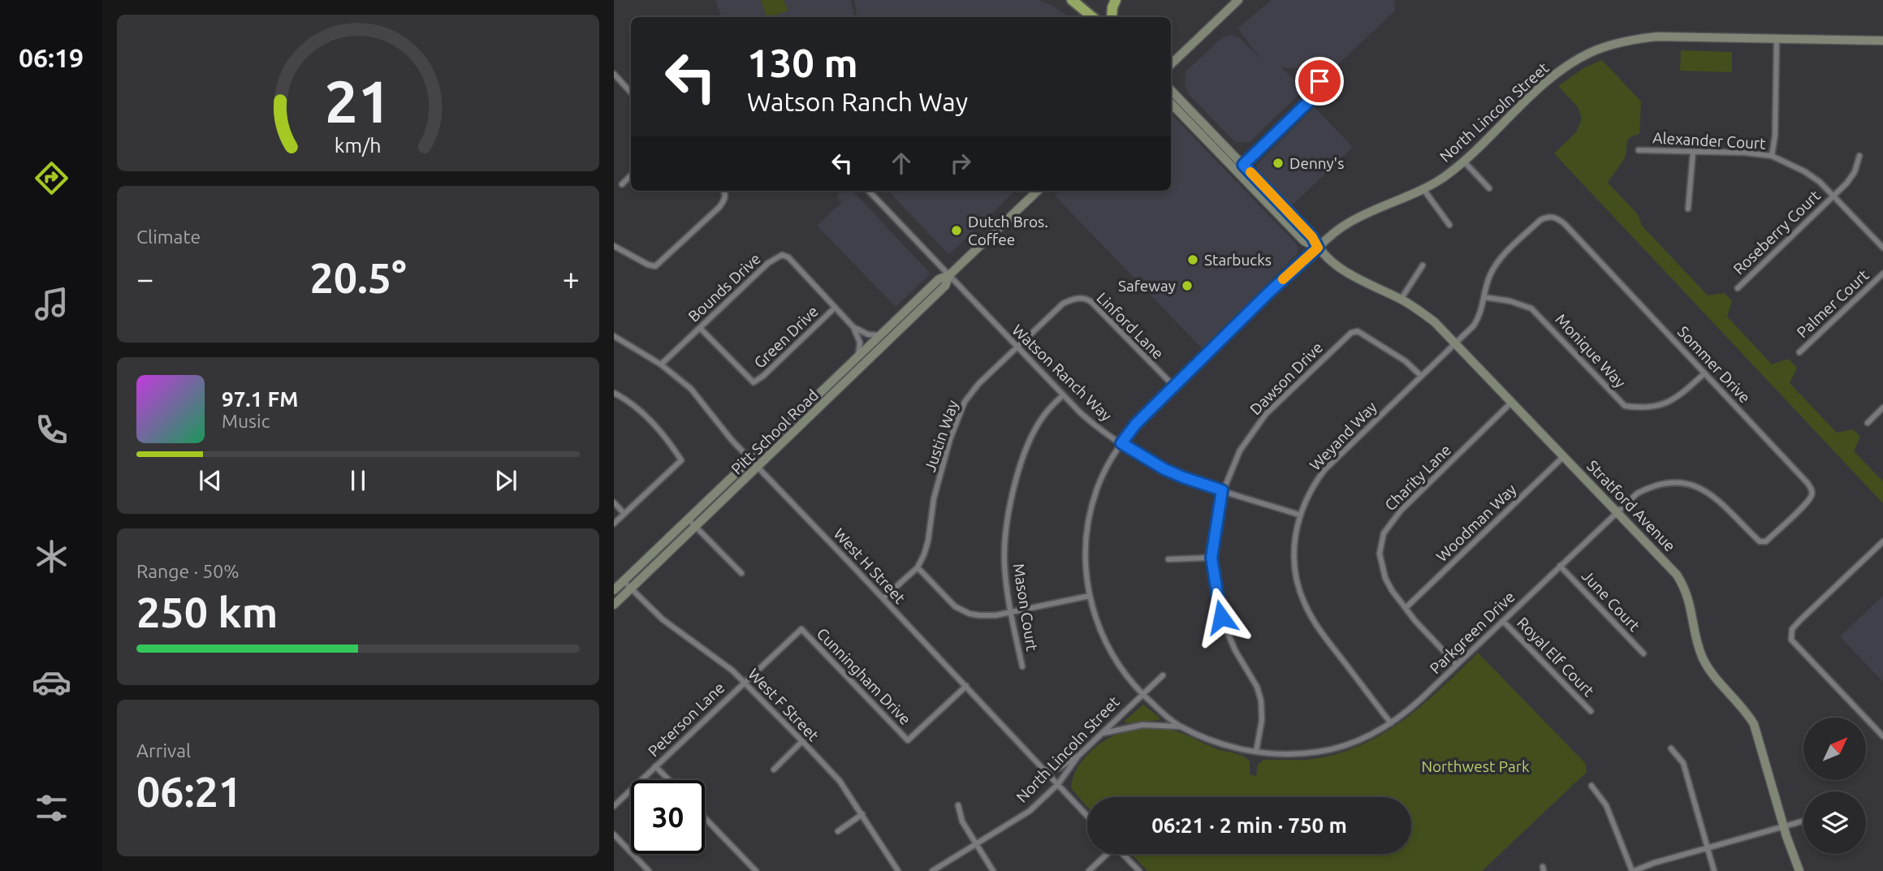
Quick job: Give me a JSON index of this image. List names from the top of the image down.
{
  "streets": {
    "street": [
      "North Lincoln Street",
      "Alexander Court",
      "Roseberry Court",
      "Bounds Drive",
      "Palmer Court",
      "Linford Lane",
      "Green Drive",
      "Monique Way",
      "Sommer Drive",
      "Watson Ranch Way",
      "Dawson Drive",
      "Pitt School Road",
      "Justin Way",
      "Weyand Way",
      "Charity Lane",
      "Stratford Avenue",
      "Woodman Way",
      "West H Street",
      "June Court",
      "Mason Court",
      "Parkgreen Drive",
      "Royal Elf Court",
      "Cunningham Drive",
      "West F Street",
      "Peterson Lane"
    ]
  },
  "crossings": [
    ["North Lincoln Street", "Linford Lane"],
    ["North Lincoln Street", "Watson Ranch Way"],
    ["North Lincoln Street", "Stratford Avenue"],
    ["North Lincoln Street", "West H Street"],
    ["North Lincoln Street", "Parkgreen Drive"],
    ["Alexander Court", "Roseberry Court"],
    ["Bounds Drive", "Green Drive"],
    ["Bounds Drive", "Pitt School Road"],
    ["Bounds Drive", "West H Street"],
    ["Linford Lane", "Justin Way"],
    ["Monique Way", "Sommer Drive"],
    ["Monique Way", "Weyand Way"],
    ["Sommer Drive", "Weyand Way"],
    ["Sommer Drive", "Parkgreen Drive"],
    ["Watson Ranch Way", "Dawson Drive"],
    ["Watson Ranch Way", "Pitt School Road"],
    ["Watson Ranch Way", "Justin Way"],
    ["Watson Ranch Way", "Weyand Way"],
    ["Watson Ranch Way", "Mason Court"],
    ["Dawson Drive", "Weyand Way"],
    ["Dawson Drive", "Parkgreen Drive"],
    ["Pitt School Road", "West H Street"],
    ["Pitt School Road", "West F Street"],
    ["Justin Way", "West H Street"],
    ["Weyand Way", "Stratford Avenue"],
    ["Weyand Way", "Parkgreen Drive"],
    ["Charity Lane", "Stratford Avenue"],
    ["Charity Lane", "Woodman Way"],
    ["Charity Lane", "Parkgreen Drive"],
    ["Stratford Avenue", "Woodman Way"],
    ["Stratford Avenue", "Parkgreen Drive"],
    ["West H Street", "Cunningham Drive"],
    ["June Court", "Parkgreen Drive"],
    ["Parkgreen Drive", "Royal Elf Court"],
    ["Cunningham Drive", "Peterson Lane"],
    ["West F Street", "Peterson Lane"]
  ],
  "parks": ["Northwest Park"],
  "places": [
    "Denny's",
    "Dutch Bros. Coffee",
    "Starbucks",
    "Safeway"
  ],
  "north": "top right",
  "page": {
    "tabs": "06:19",
    "turn": ["130 m", "Watson Ranch Way"],
    "tile": [
      "Climate",
      ["Range · 50%", "250 km"],
      ["Arrival", "06:21"]
    ],
    "heat": ["−", "20.5°", "+"],
    "song": ["97.1 FM", "Music"],
    "limit": "30",
    "trip": "06:21 · 2 min · 750 m",
    "gauge": ["21", "km/h"]
  }
}
